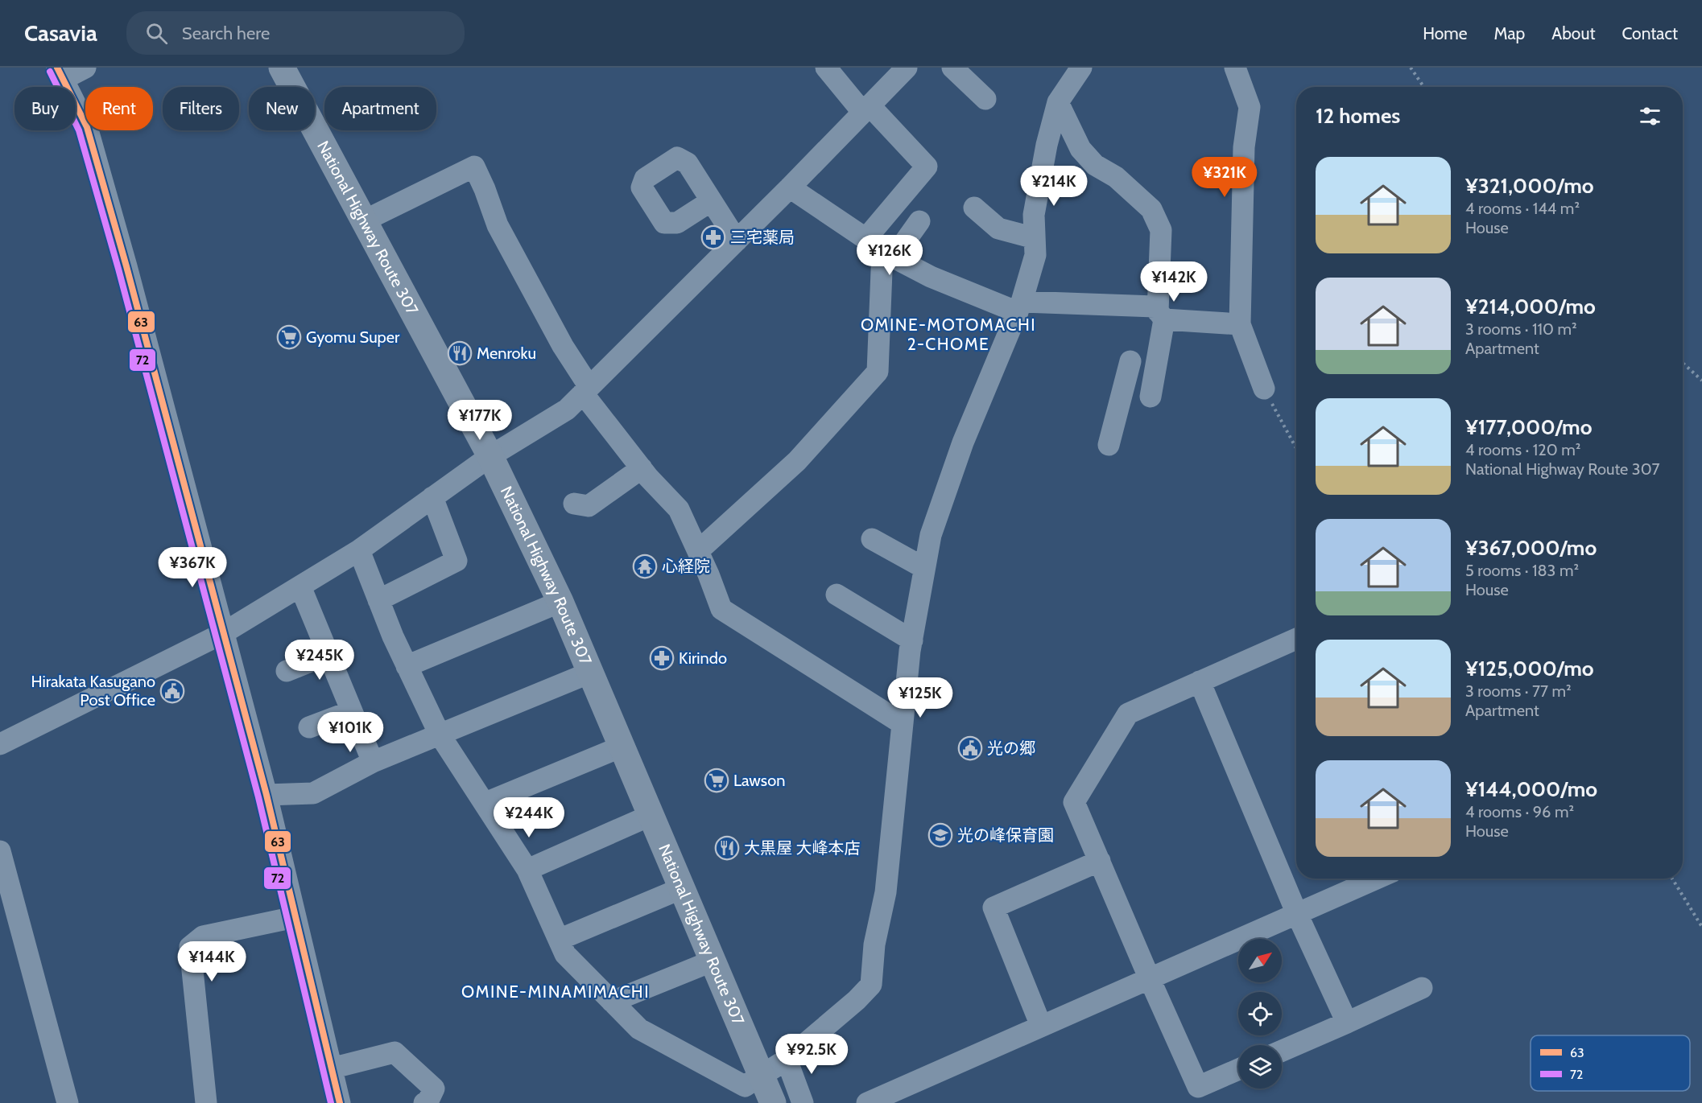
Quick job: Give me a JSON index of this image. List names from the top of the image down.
{
  "streets": {
    "highway": ["National Highway Route 307"]
  },
  "districts": ["OMINE-MOTOMACHI 2-CHOME", "OMINE-MINAMIMACHI"],
  "places": {
    "pharmacy": ["三宅薬局", "Kirindo"],
    "supermarket": ["Gyomu Super", "Lawson"],
    "restaurant": ["Menroku", "大黒屋 大峰本店"],
    "temple": ["心経院"],
    "public building": ["Hirakata Kasugano Post Office", "光の郷"],
    "school or university": ["光の峰保育園"]
  },
  "lines": ["transit line 63", "transit line 72"],
  "legend": ["63", "72"],
  "north": "top right",
  "page": {
    "header": "Casavia",
    "search": "Search here",
    "nav": [
      "Home",
      "Map",
      "About",
      "Contact"
    ],
    "chip": [
      "Buy",
      "Rent",
      "Filters",
      "New",
      "Apartment"
    ],
    "heading": "12 homes",
    "list": [
      {
        "name": "¥321,000/mo",
        "note": "4 rooms · 144 m² · House"
      },
      {
        "name": "¥214,000/mo",
        "note": "3 rooms · 110 m² · Apartment"
      },
      {
        "name": "¥177,000/mo",
        "note": "4 rooms · 120 m² · National Highway Route 307"
      },
      {
        "name": "¥367,000/mo",
        "note": "5 rooms · 183 m² · House"
      },
      {
        "name": "¥125,000/mo",
        "note": "3 rooms · 77 m² · Apartment"
      },
      {
        "name": "¥144,000/mo",
        "note": "4 rooms · 96 m² · House"
      }
    ],
    "price": [
      "¥321K",
      "¥214K",
      "¥126K",
      "¥142K",
      "¥177K",
      "¥367K",
      "¥245K",
      "¥125K",
      "¥101K",
      "¥244K",
      "¥144K",
      "¥92.5K"
    ]
  }
}
